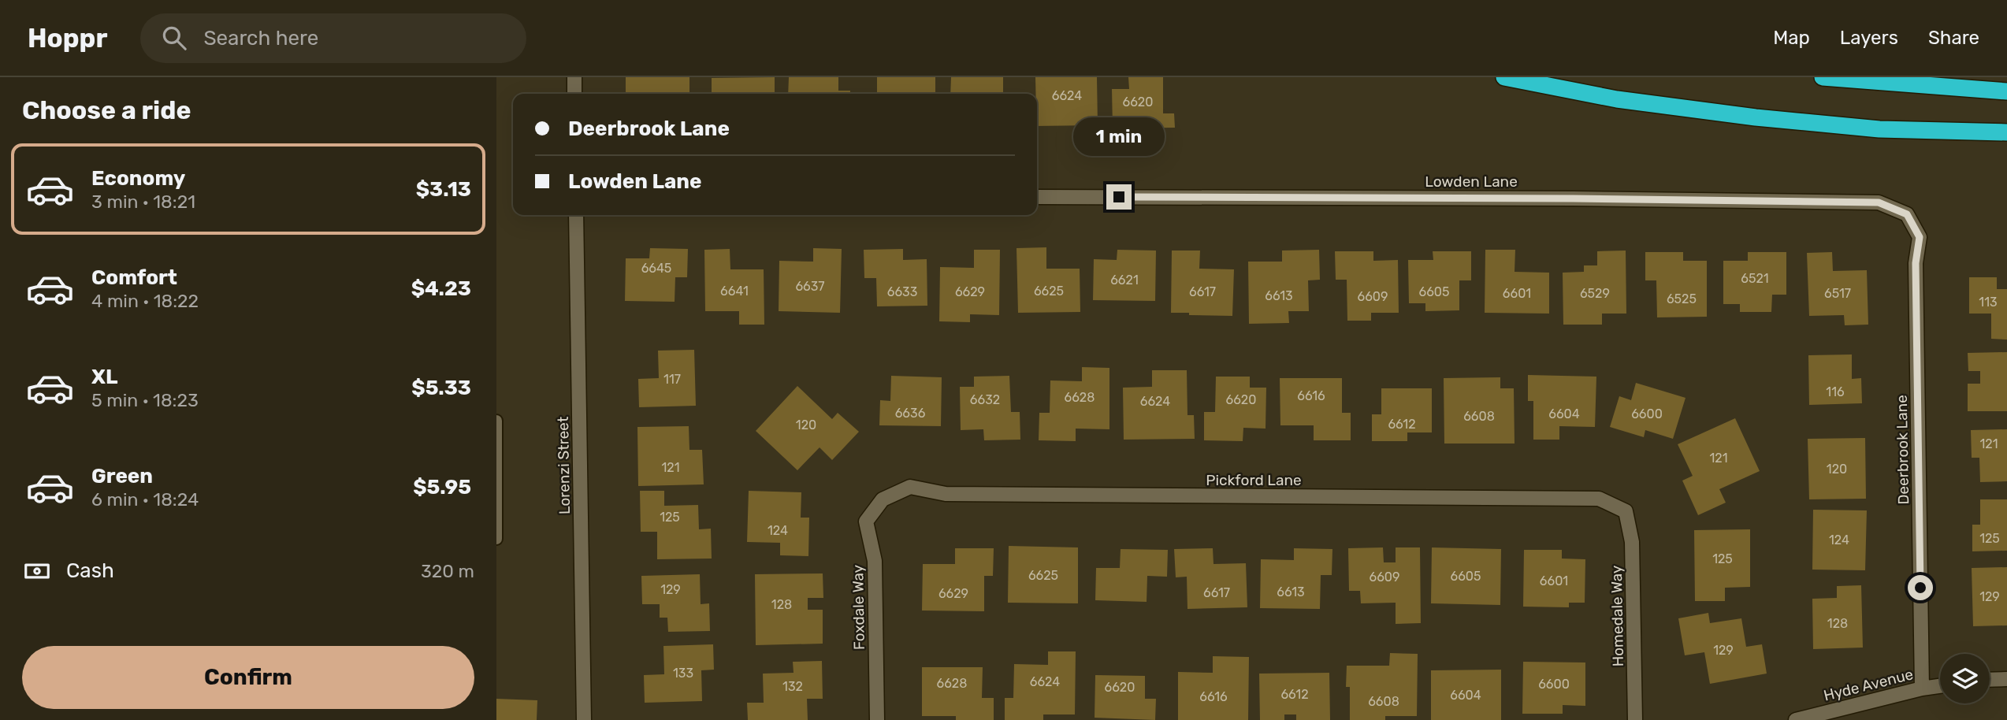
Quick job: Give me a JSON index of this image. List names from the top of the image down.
{
  "streets": {
    "street": [
      "Lowden Lane",
      "Deerbrook Lane",
      "Lorenzi Street",
      "Pickford Lane",
      "Foxdale Way",
      "Homedale Way",
      "Hyde Avenue"
    ]
  },
  "crossings": [
    ["Lowden Lane", "Deerbrook Lane"],
    ["Deerbrook Lane", "Hyde Avenue"],
    ["Pickford Lane", "Foxdale Way"],
    ["Pickford Lane", "Homedale Way"]
  ],
  "house_numbers": [
    "6624",
    "6620",
    "6645",
    "6521",
    "6621",
    "6637",
    "6641",
    "6625",
    "6633",
    "6629",
    "6617",
    "6605",
    "6601",
    "6529",
    "6517",
    "6613",
    "6609",
    "6525",
    "113",
    "117",
    "116",
    "6616",
    "6628",
    "6632",
    "6620",
    "6624",
    "6636",
    "6604",
    "6600",
    "6608",
    "6612",
    "120",
    "121",
    "121",
    "121",
    "120",
    "125",
    "124",
    "125",
    "124",
    "125",
    "6625",
    "6605",
    "6609",
    "6601",
    "129",
    "6613",
    "6617",
    "6629",
    "129",
    "128",
    "128",
    "129",
    "133",
    "6624",
    "6628",
    "6600",
    "132",
    "6620",
    "6612",
    "6604",
    "6616",
    "6608"
  ],
  "page": {
    "header": "Hoppr",
    "search": "Search here",
    "nav": ["Map", "Layers", "Share"],
    "heading": "Choose a ride",
    "banner": ["Deerbrook Lane", "Lowden Lane"],
    "bubble": "1 min",
    "list": [
      {
        "name": "Economy",
        "note": "3 min · 18:21",
        "value": "$3.13"
      },
      {
        "name": "Comfort",
        "note": "4 min · 18:22",
        "value": "$4.23"
      },
      {
        "name": "XL",
        "note": "5 min · 18:23",
        "value": "$5.33"
      },
      {
        "name": "Green",
        "note": "6 min · 18:24",
        "value": "$5.95"
      }
    ],
    "pay": ["Cash", "320 m"],
    "buttons": "Confirm"
  }
}
